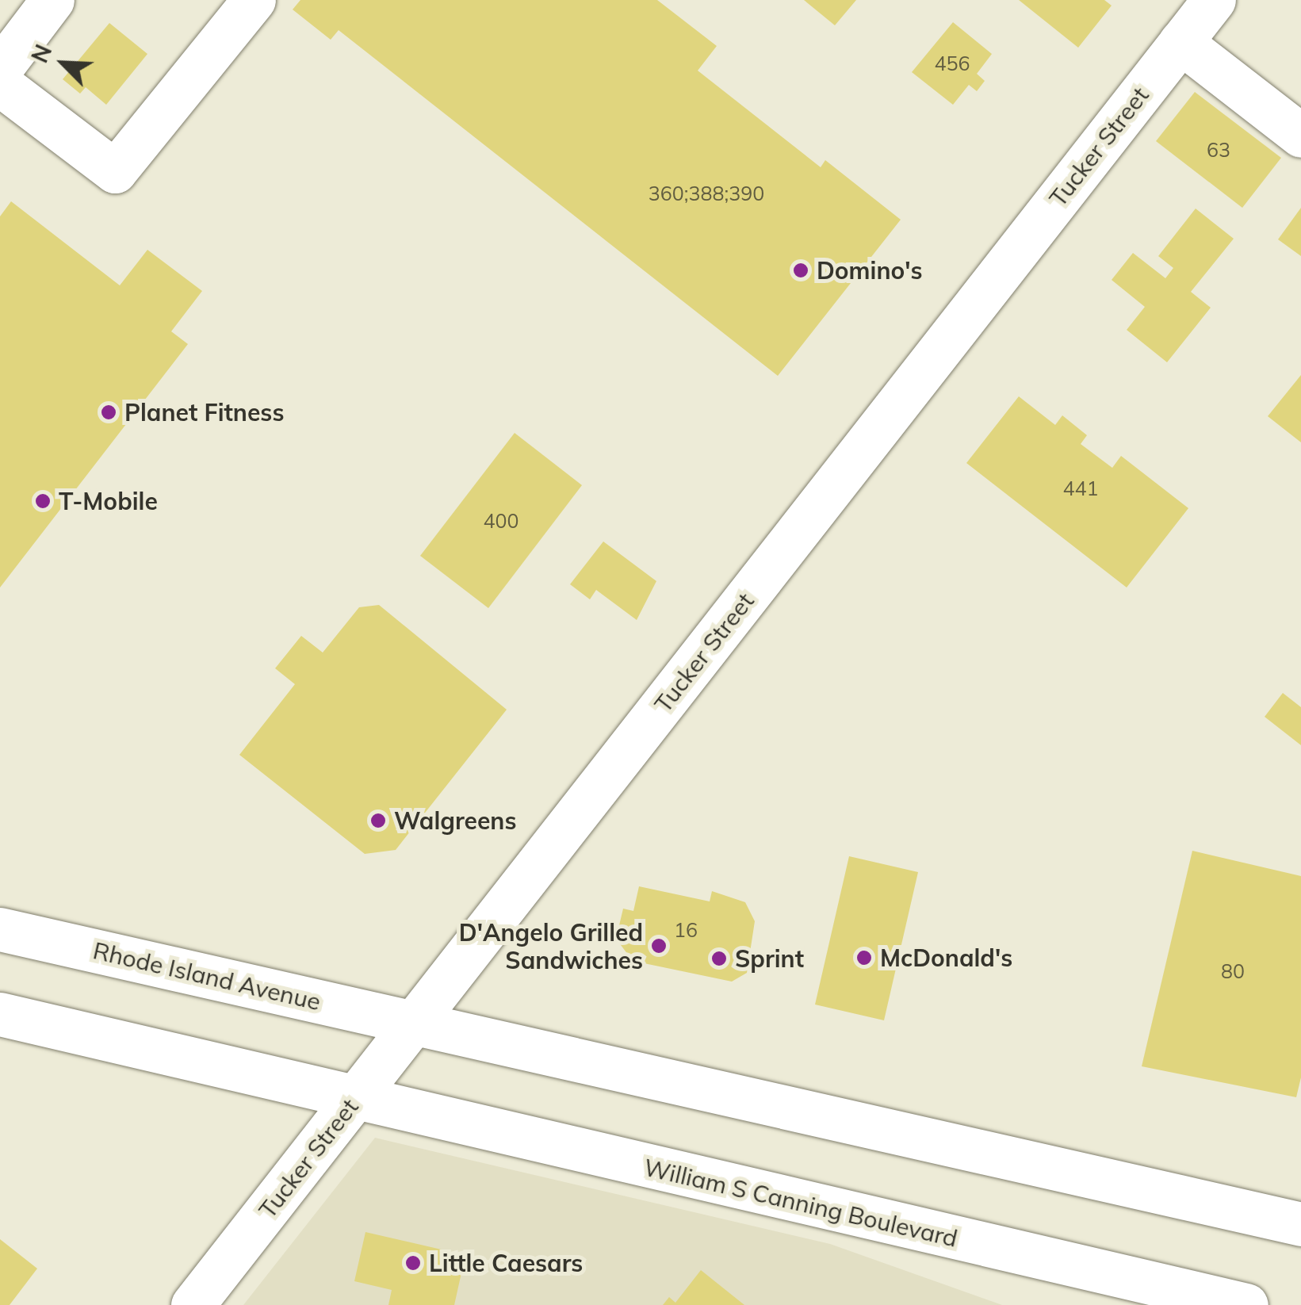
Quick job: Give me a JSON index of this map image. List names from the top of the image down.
{
  "streets": {
    "main road": ["Tucker Street", "Rhode Island Avenue", "William S Canning Boulevard"]
  },
  "crossings": [
    ["Tucker Street", "Rhode Island Avenue"],
    ["Tucker Street", "William S Canning Boulevard"]
  ],
  "places": [
    "Domino's",
    "Planet Fitness",
    "T-Mobile",
    "Walgreens",
    "D'Angelo Grilled Sandwiches",
    "McDonald's",
    "Sprint",
    "Little Caesars"
  ],
  "house_numbers": [
    "456",
    "63",
    "360;388;390",
    "441",
    "400",
    "16",
    "80"
  ],
  "north": "top left"
}
